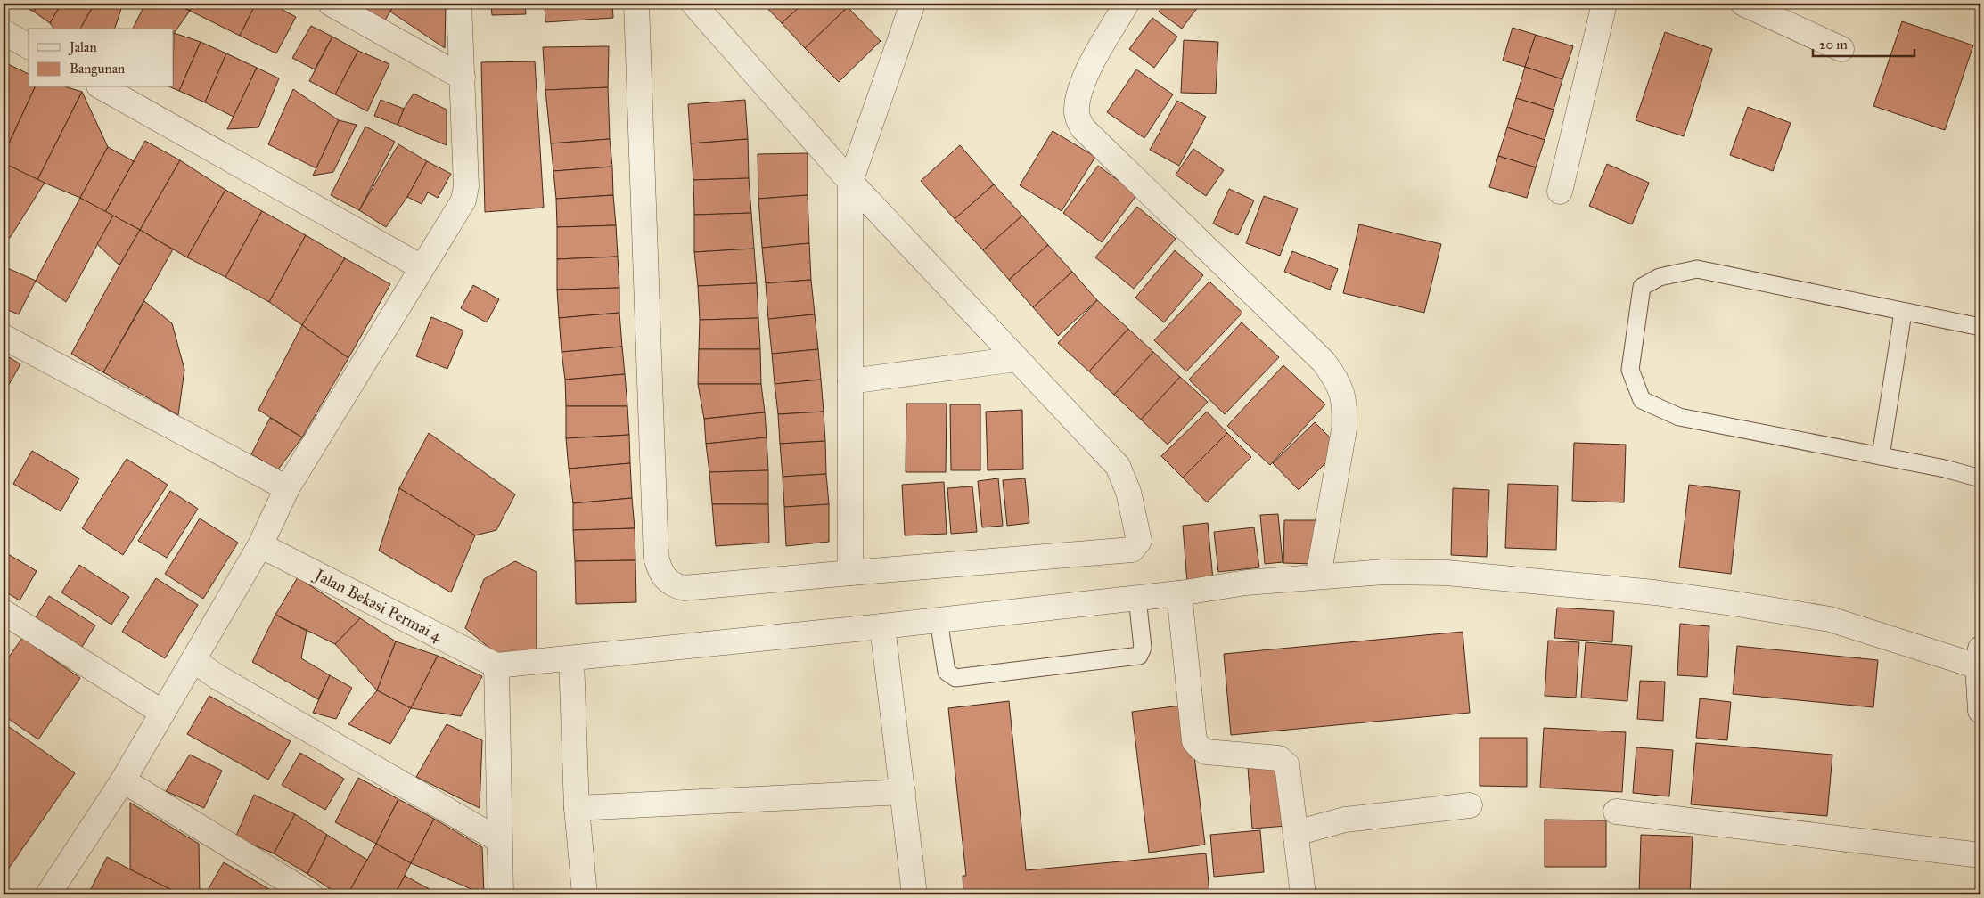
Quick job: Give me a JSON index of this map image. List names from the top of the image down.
{
  "streets": {
    "street": ["Jalan Bekasi Permai 4"]
  },
  "legend": ["Jalan", "Bangunan"],
  "scale_bar": "20 m"
}
